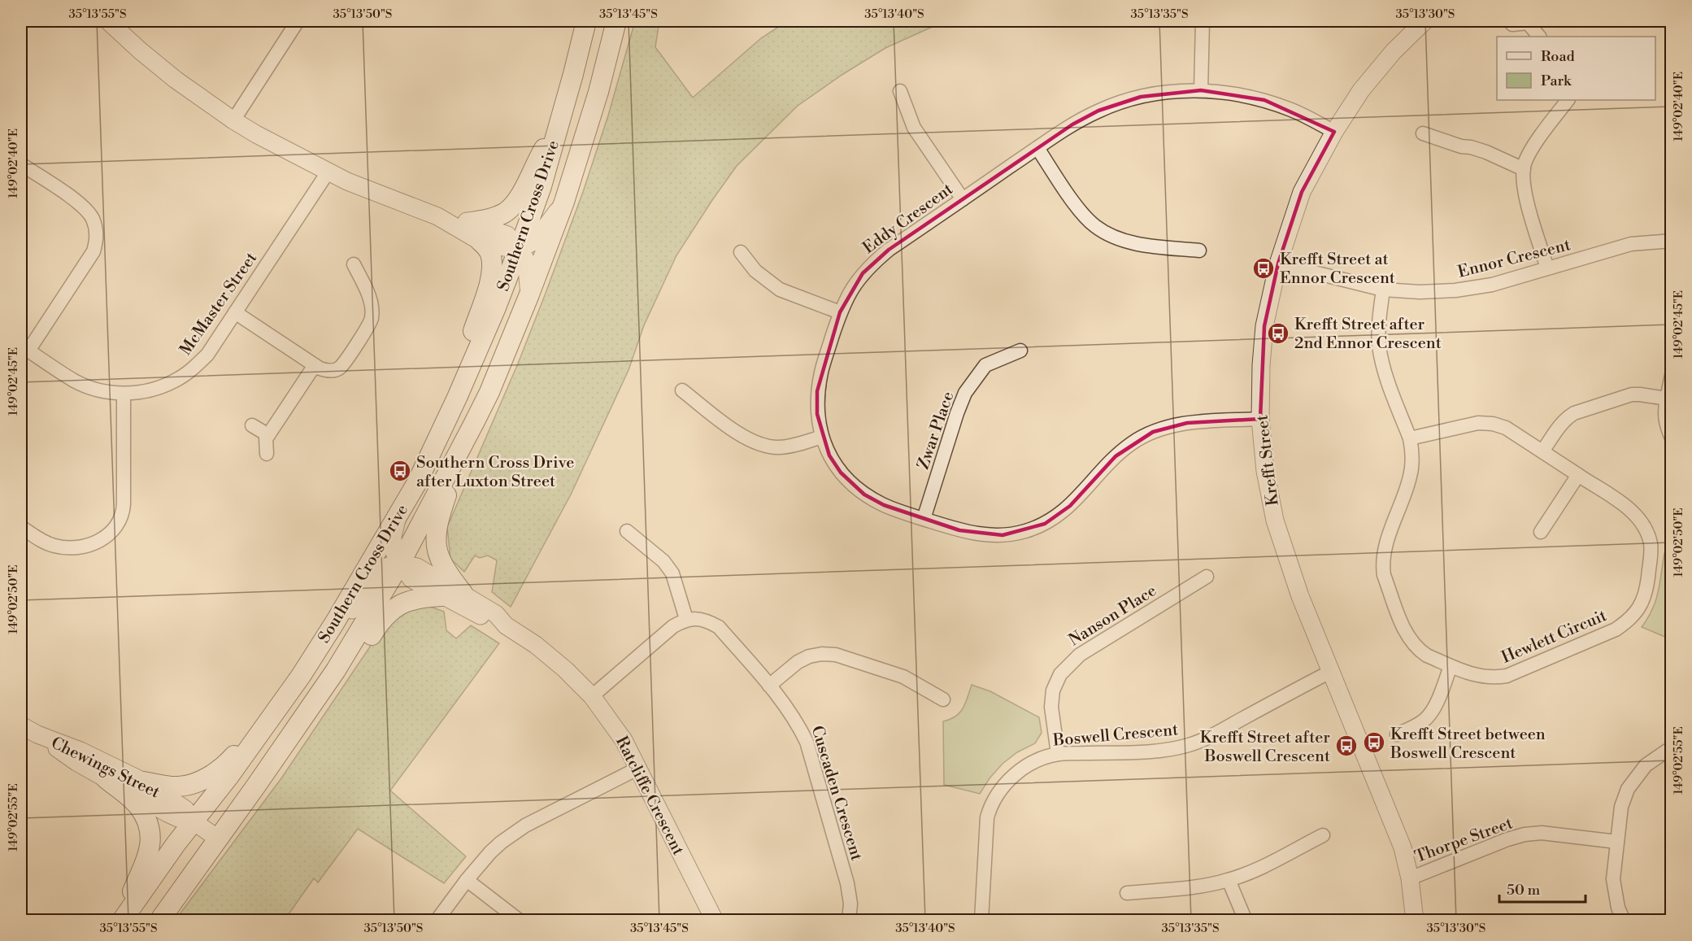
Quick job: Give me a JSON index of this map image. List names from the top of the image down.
{
  "streets": {
    "main road": ["Southern Cross Drive"],
    "street": [
      "Eddy Crescent",
      "Ennor Crescent",
      "McMaster Street",
      "Zwar Place",
      "Krefft Street",
      "Nanson Place",
      "Hewlett Circuit",
      "Boswell Crescent",
      "Chewings Street",
      "Cuscaden Crescent",
      "Ratcliffe Crescent",
      "Thorpe Street"
    ]
  },
  "crossings": [
    ["Southern Cross Drive", "Chewings Street"],
    ["Southern Cross Drive", "Ratcliffe Crescent"],
    ["Eddy Crescent", "Zwar Place"],
    ["Eddy Crescent", "Krefft Street"],
    ["Ennor Crescent", "Krefft Street"],
    ["Ennor Crescent", "Hewlett Circuit"],
    ["Krefft Street", "Boswell Crescent"],
    ["Krefft Street", "Thorpe Street"],
    ["Nanson Place", "Boswell Crescent"]
  ],
  "places": {
    "bus stop": [
      "Krefft Street at Ennor Crescent",
      "Krefft Street after 2nd Ennor Crescent",
      "Southern Cross Drive after Luxton Street",
      "Krefft Street between Boswell Crescent",
      "Krefft Street after Boswell Crescent"
    ]
  },
  "legend": ["Road", "Park"],
  "scale_bar": "50 m",
  "coordinates": [
    "35°13'55\"S",
    "35°13'50\"S",
    "35°13'45\"S",
    "35°13'40\"S",
    "35°13'35\"S",
    "35°13'30\"S",
    "149°02'40\"E",
    "149°02'45\"E",
    "149°02'50\"E",
    "149°02'55\"E"
  ]
}
